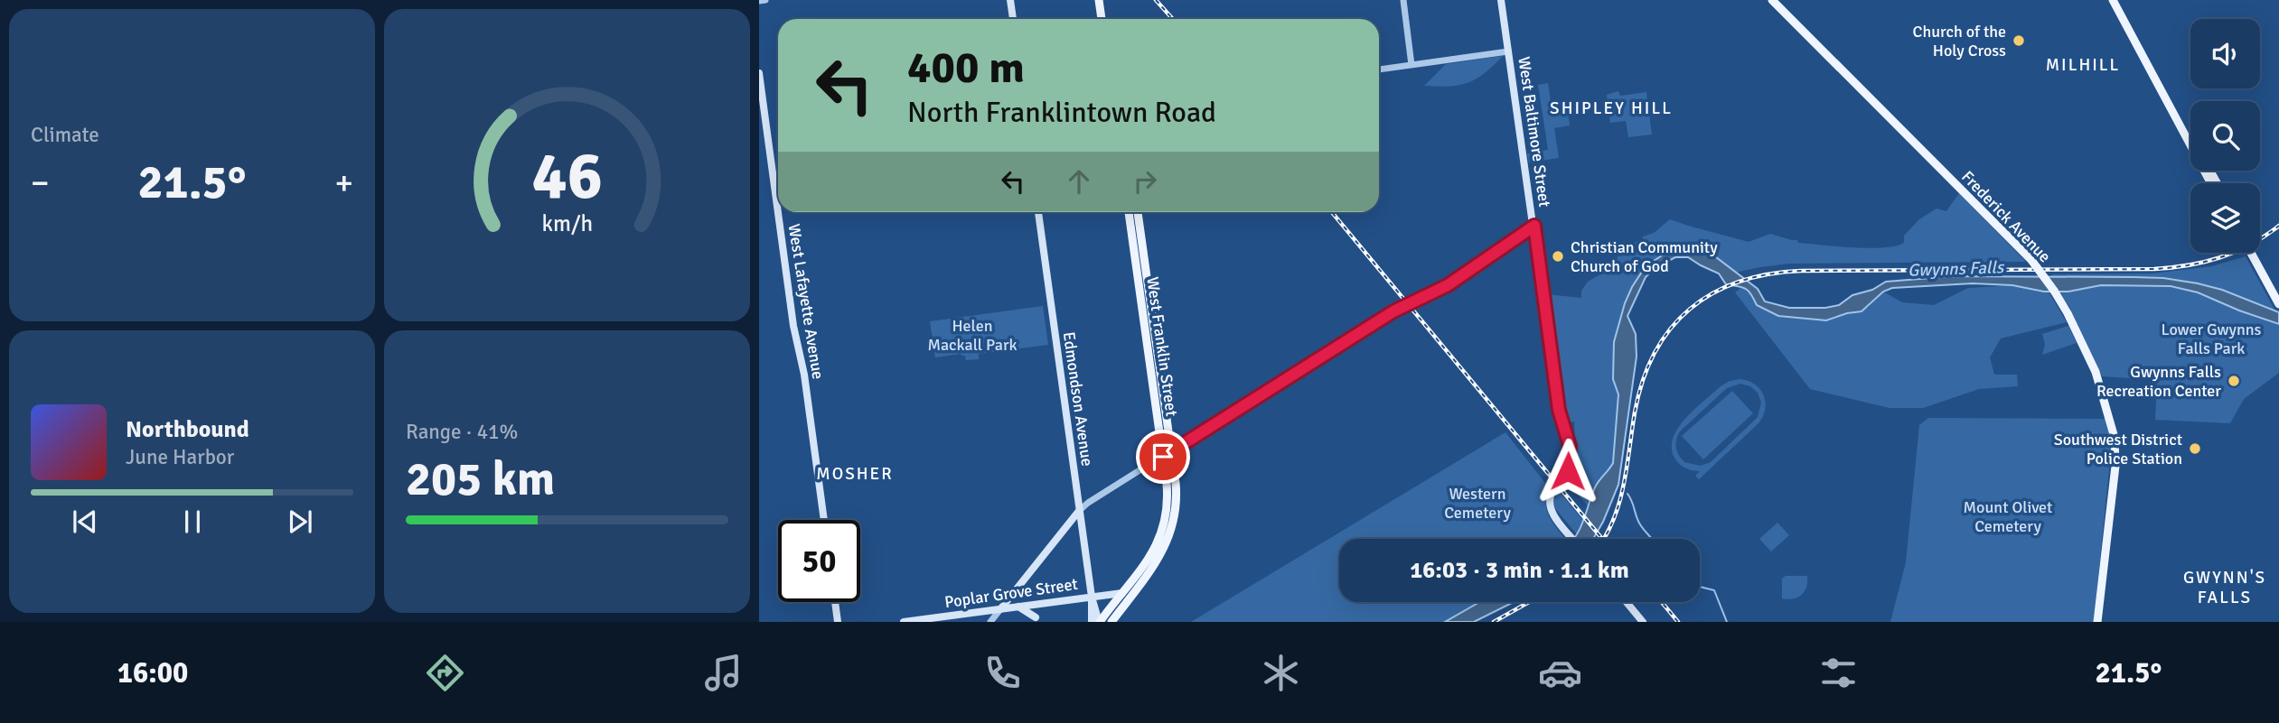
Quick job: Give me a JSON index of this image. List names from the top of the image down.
{
  "streets": {
    "main road": [
      "West Baltimore Street",
      "Frederick Avenue",
      "West Lafayette Avenue",
      "West Franklin Street",
      "Edmondson Avenue",
      "Poplar Grove Street"
    ]
  },
  "crossings": [
    ["West Franklin Street", "Edmondson Avenue"],
    ["West Franklin Street", "Poplar Grove Street"],
    ["Edmondson Avenue", "Poplar Grove Street"]
  ],
  "districts": [
    "MILHILL",
    "SHIPLEY HILL",
    "MOSHER",
    "GWYNN'S FALLS"
  ],
  "water": ["Gwynns Falls"],
  "parks": [
    "Helen Mackall Park",
    "Lower Gwynns Falls Park",
    "Western Cemetery",
    "Mount Olivet Cemetery"
  ],
  "places": [
    "Church of the Holy Cross",
    "Christian Community Church of God",
    "Gwynns Falls Recreation Center",
    "Southwest District Police Station"
  ],
  "page": {
    "tile": [
      "Climate",
      ["Range · 41%", "205 km"]
    ],
    "turn": ["400 m", "North Franklintown Road"],
    "heat": ["−", "21.5°", "+"],
    "song": ["Northbound", "June Harbor"],
    "limit": "50",
    "trip": "16:03 · 3 min · 1.1 km",
    "tabs": ["16:00", "21.5°"],
    "gauge": ["46", "km/h"]
  }
}
